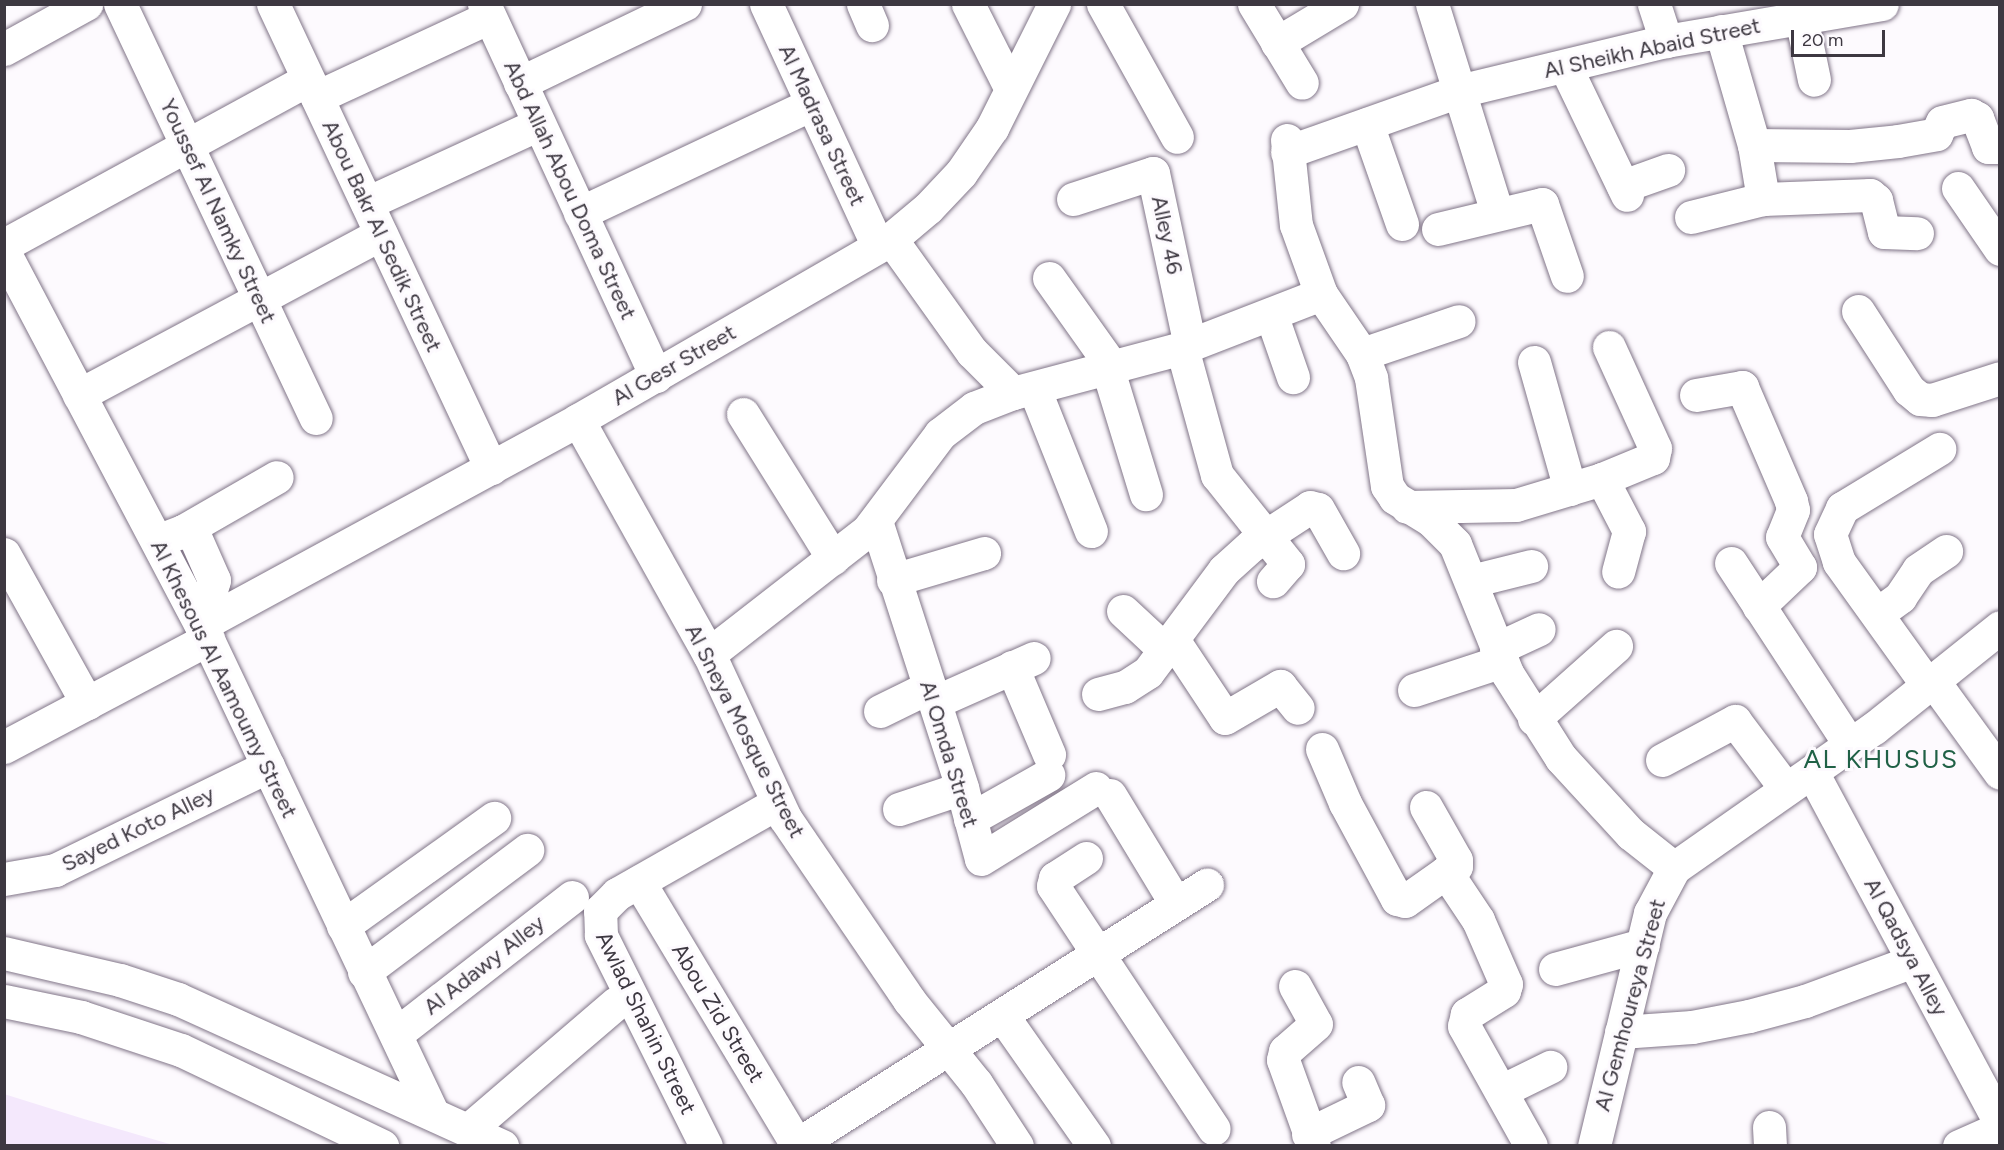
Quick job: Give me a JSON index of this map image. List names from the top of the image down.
{
  "streets": {
    "street": [
      "Al Sheikh Abaid Street",
      "Al Madrasa Street",
      "Abd Allah Abou Doma Street",
      "Youssef Al Namky Street",
      "Alley 46",
      "Abou Bakr Al Sedik Street",
      "Al Gesr Street",
      "Al Khesous Al Aamoumy Street",
      "Al Sneya Mosque Street",
      "Al Omda Street",
      "Sayed Koto Alley",
      "Al Qadsya Alley",
      "Al Adawy Alley",
      "Al Gemhoureya Street",
      "Abou Zid Street",
      "Awlad Shahin Street"
    ]
  },
  "crossings": [
    ["Al Madrasa Street", "Al Gesr Street"],
    ["Abd Allah Abou Doma Street", "Al Gesr Street"],
    ["Abou Bakr Al Sedik Street", "Al Gesr Street"],
    ["Al Gesr Street", "Al Khesous Al Aamoumy Street"],
    ["Al Gesr Street", "Al Sneya Mosque Street"],
    ["Al Khesous Al Aamoumy Street", "Sayed Koto Alley"],
    ["Al Khesous Al Aamoumy Street", "Al Adawy Alley"],
    ["Al Sneya Mosque Street", "Awlad Shahin Street"],
    ["Abou Zid Street", "Awlad Shahin Street"]
  ],
  "districts": ["AL KHUSUS"],
  "scale_bar": "20 m"
}
